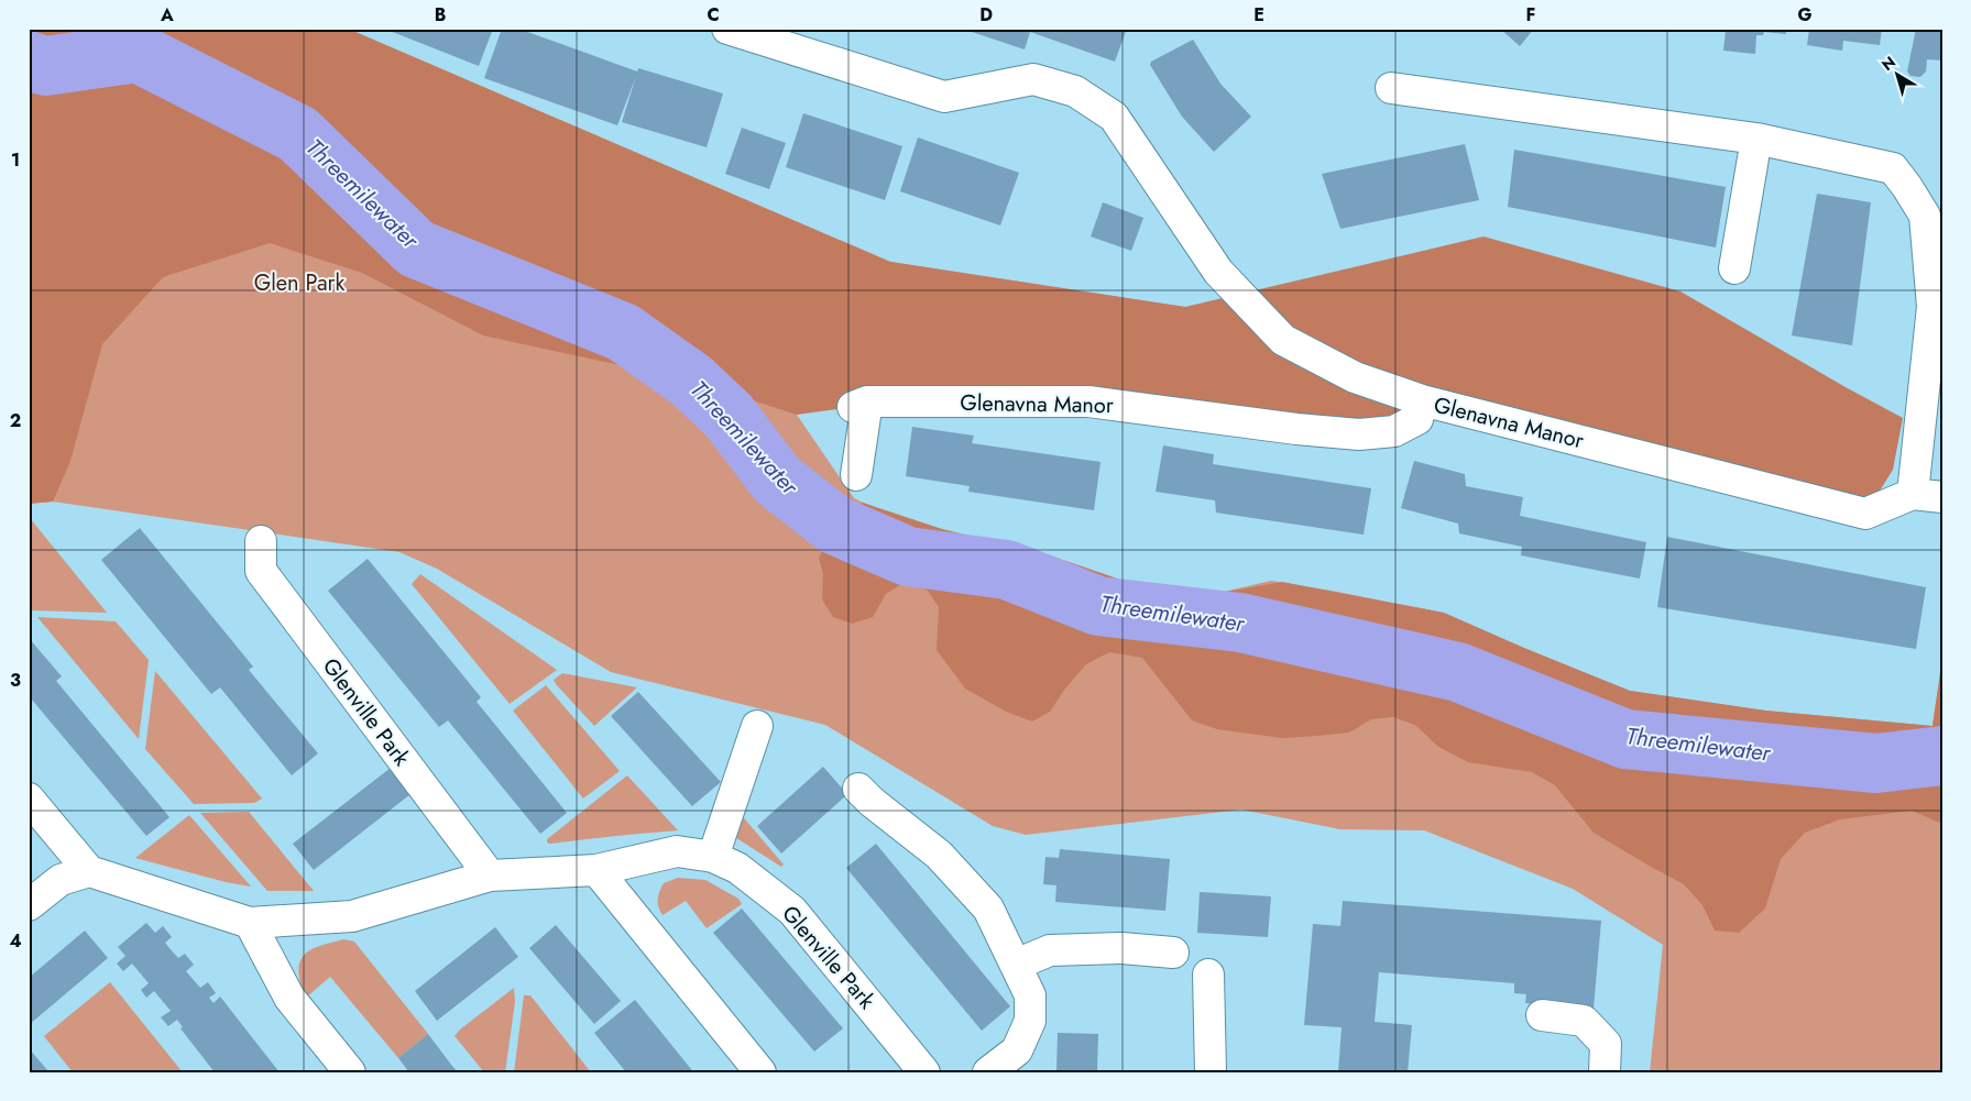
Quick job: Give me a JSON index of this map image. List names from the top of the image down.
{
  "streets": {
    "street": ["Glenavna Manor", "Glenville Park"]
  },
  "water": ["Threemilewater"],
  "parks": ["Glen Park"],
  "north": "top left",
  "grid": {
    "columns": [
      "A",
      "B",
      "C",
      "D",
      "E",
      "F",
      "G"
    ],
    "rows": [
      "1",
      "2",
      "3",
      "4"
    ]
  }
}
